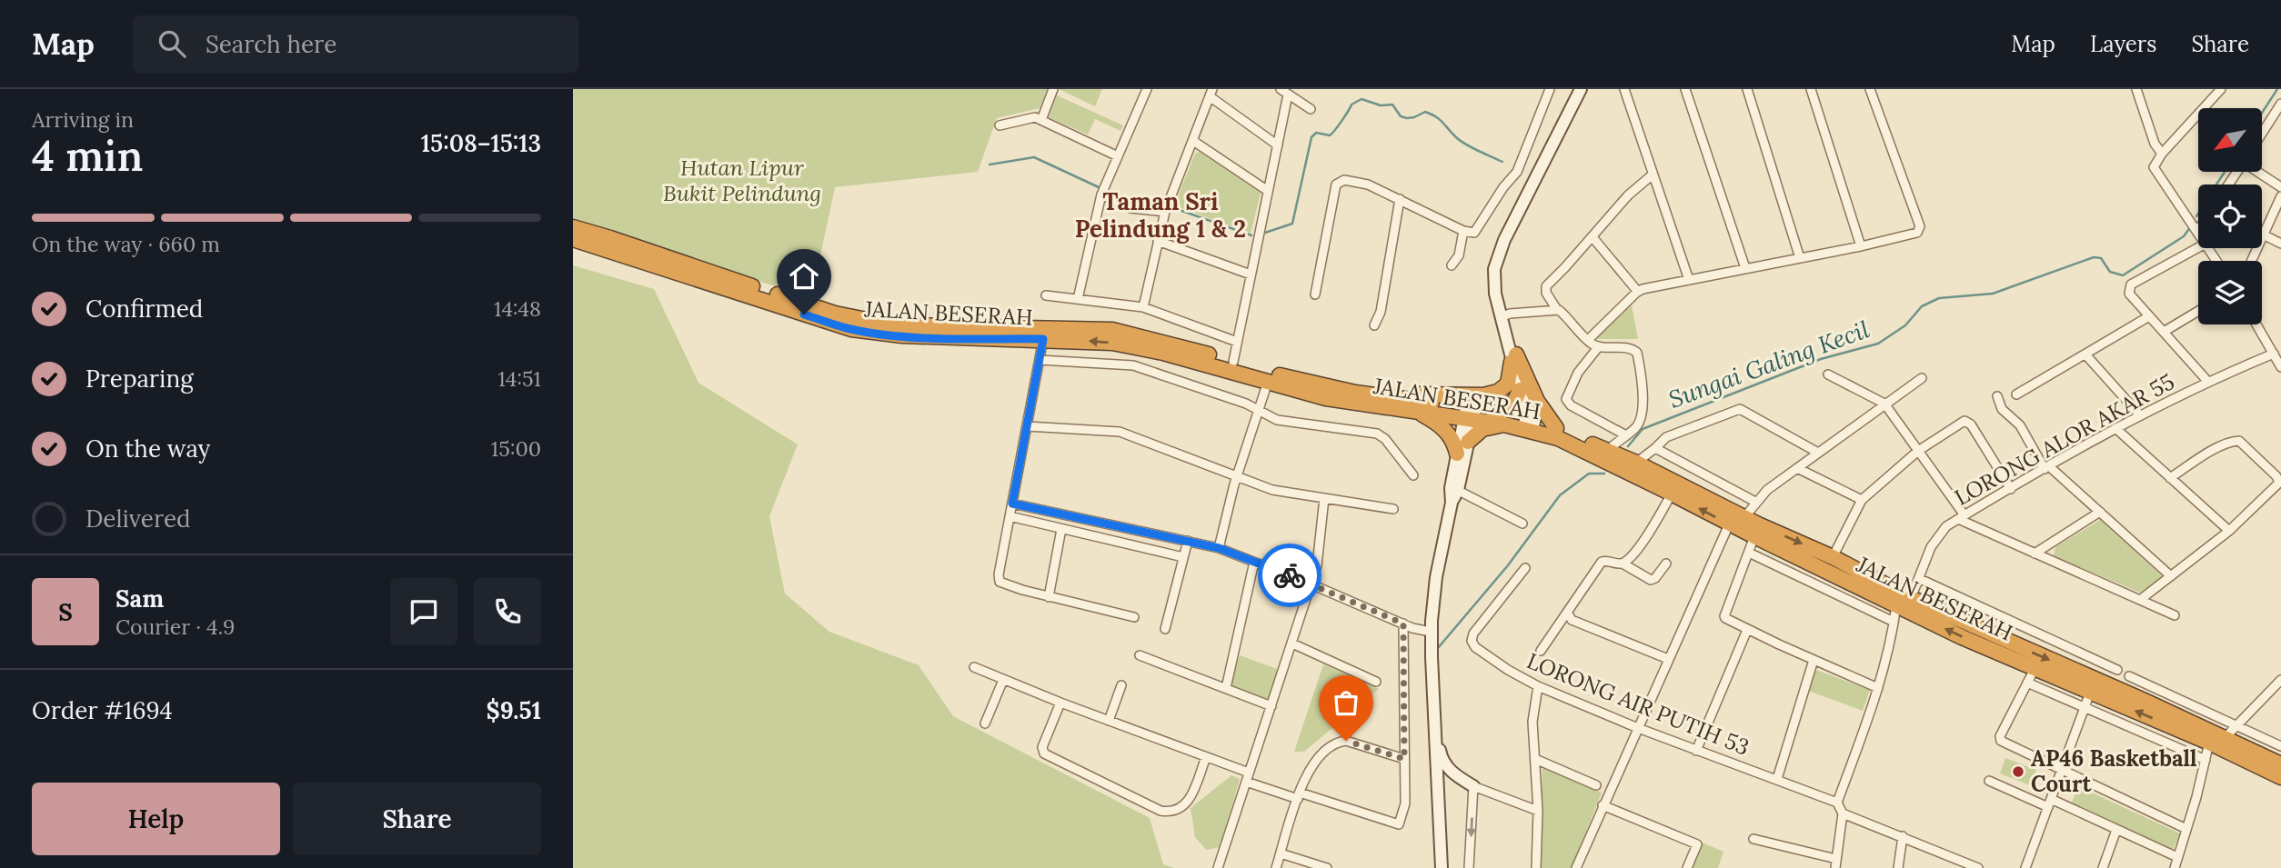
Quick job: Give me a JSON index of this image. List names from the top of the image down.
{
  "streets": {
    "highway": ["JALAN BESERAH"],
    "street": ["LORONG ALOR AKAR 55", "LORONG AIR PUTIH 53"]
  },
  "crossings": [
    ["JALAN BESERAH", "LORONG ALOR AKAR 55"]
  ],
  "districts": ["Taman Sri Pelindung 1 & 2"],
  "water": ["Sungai Galing Kecil"],
  "parks": ["Hutan Lipur Bukit Pelindung"],
  "places": ["AP46 Basketball Court"],
  "north": "bottom left",
  "page": {
    "header": "Map",
    "search": "Search here",
    "nav": ["Map", "Layers", "Share"],
    "heading": ["4 min", "Arriving in", "15:08–15:13"],
    "panel": [
      "Sam",
      "Courier · 4.9",
      "Order #1694",
      "$9.51"
    ],
    "bar": "On the way · 660 m",
    "list": [
      ["Confirmed", "14:48"],
      ["Preparing", "14:51"],
      ["On the way", "15:00"],
      "Delivered"
    ],
    "round": "S",
    "buttons": ["Help", "Share"]
  }
}
